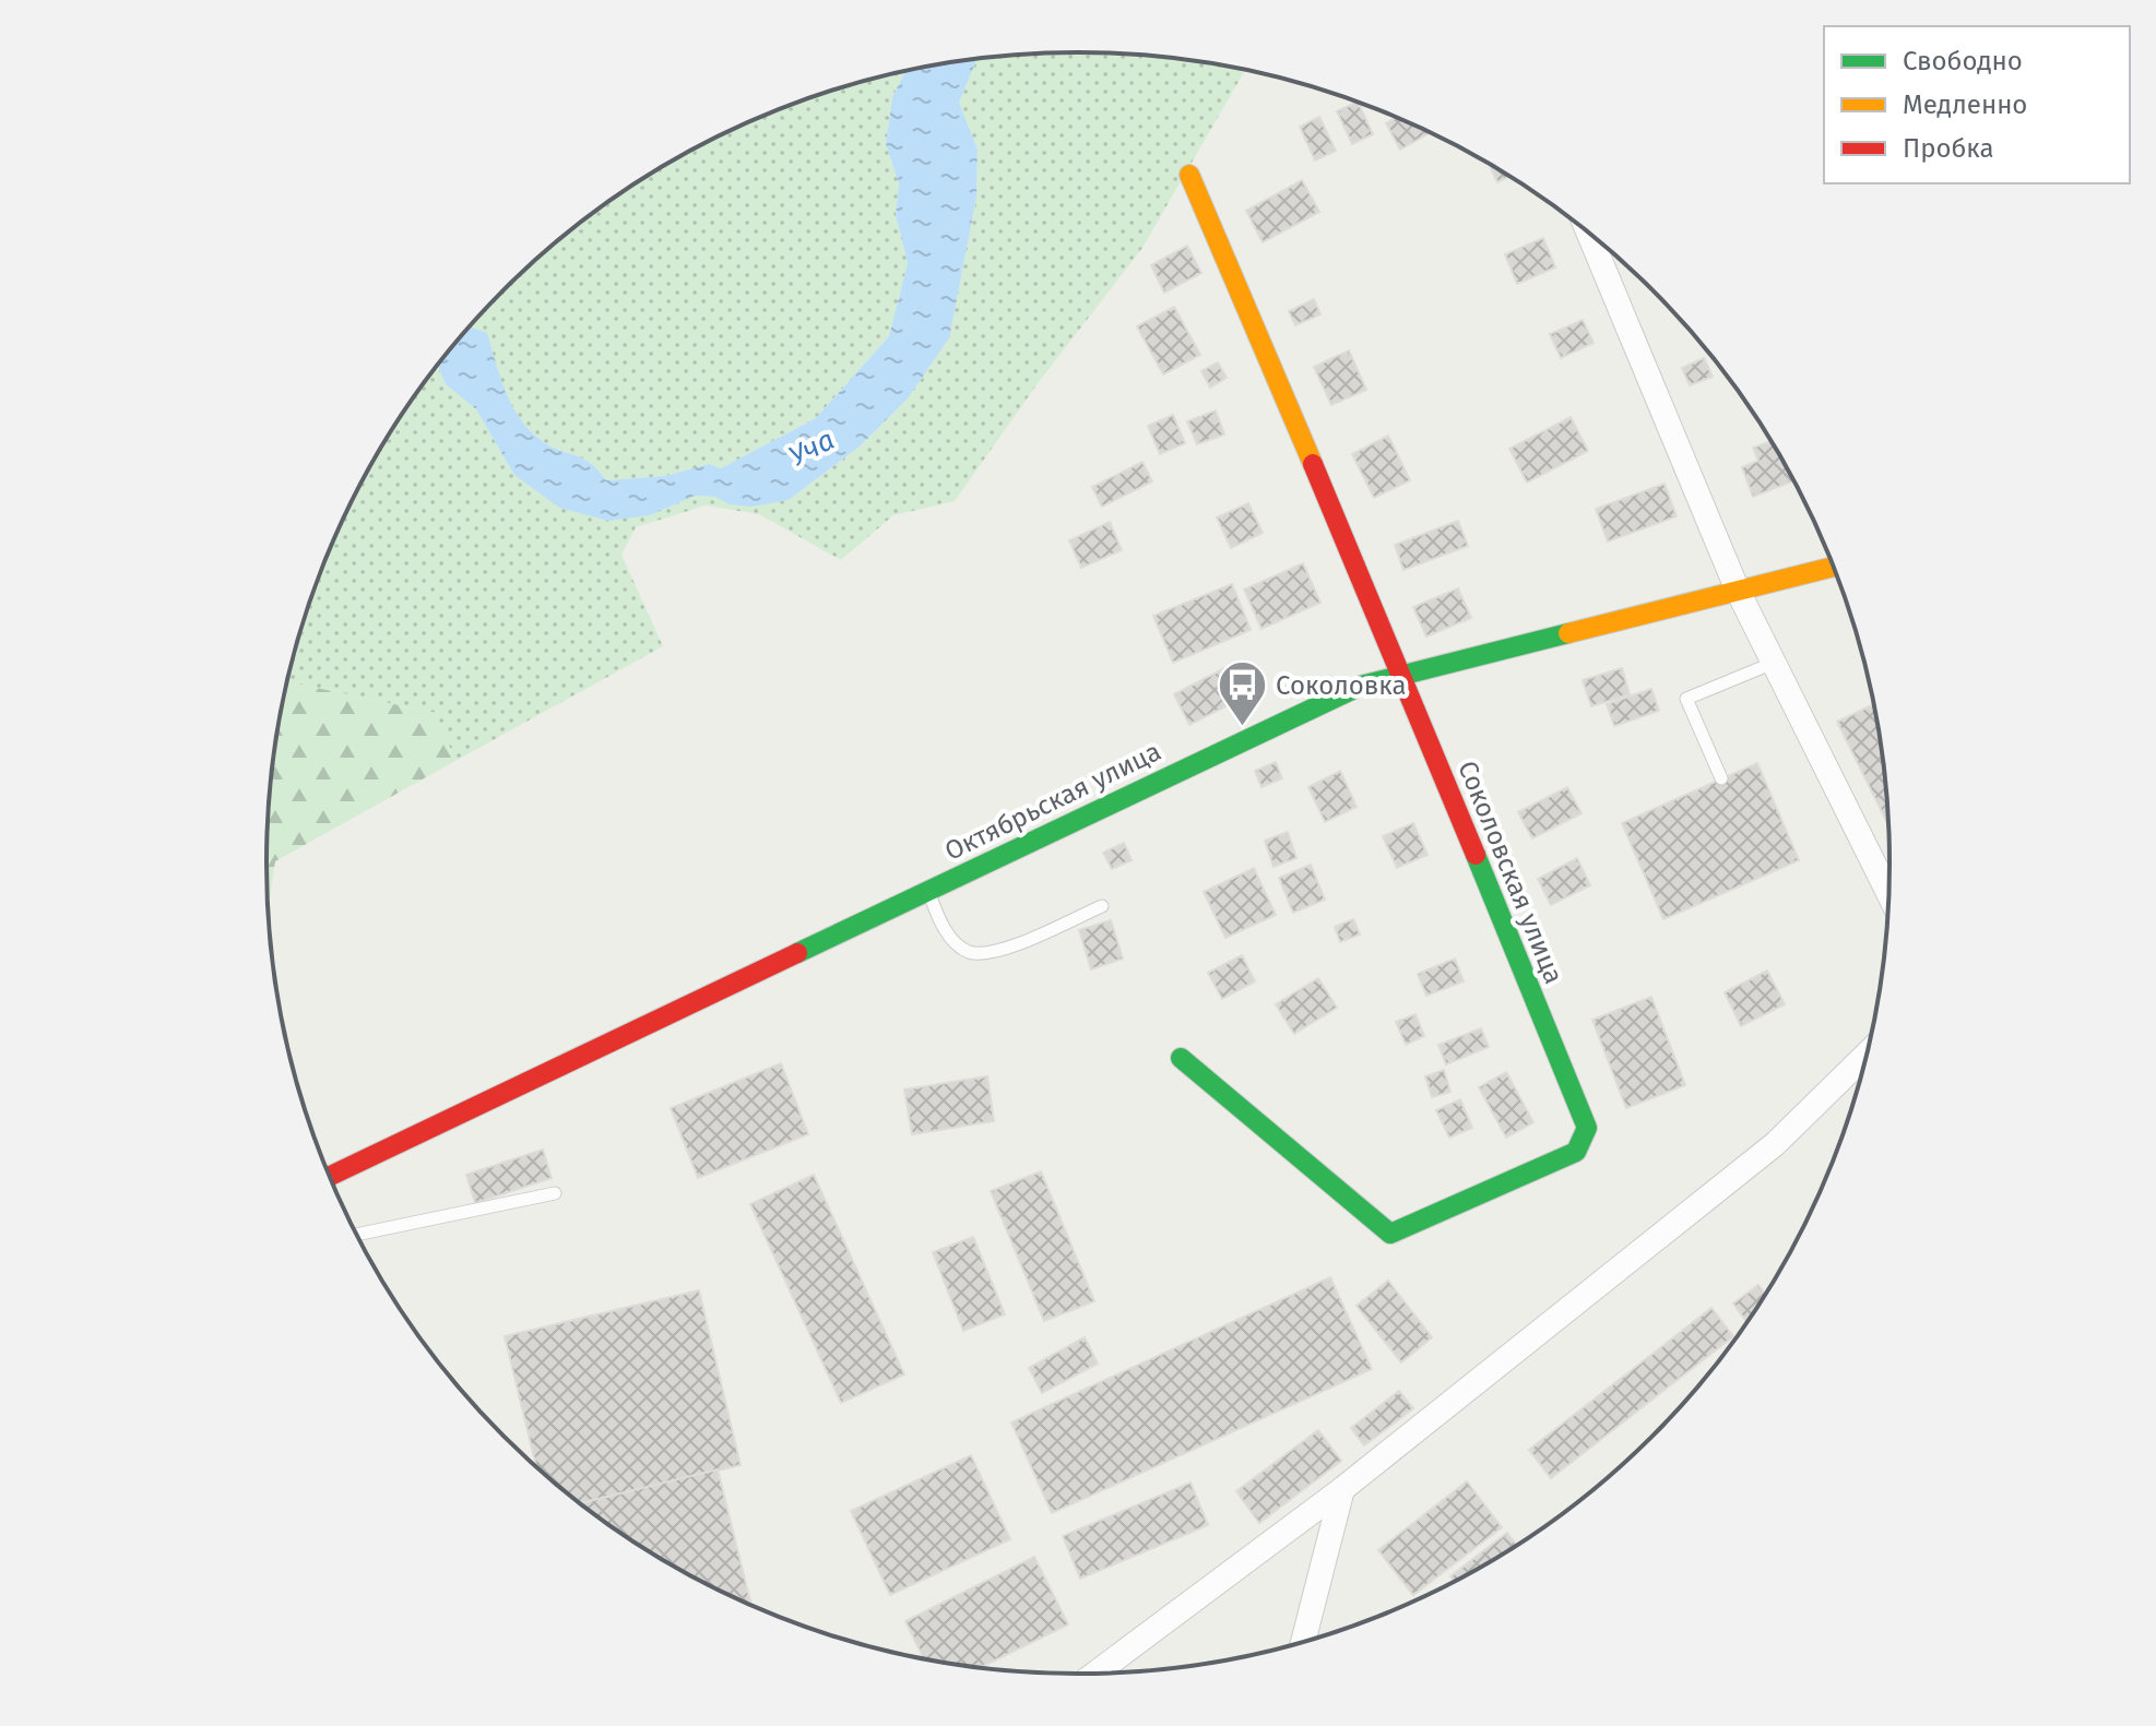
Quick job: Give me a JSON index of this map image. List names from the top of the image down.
{
  "streets": {
    "street": ["Октябрьская улица", "Соколовская улица"]
  },
  "crossings": [
    ["Октябрьская улица", "Соколовская улица"]
  ],
  "water": ["Уча"],
  "places": {
    "bus stop": ["Соколовка"]
  },
  "legend": ["Свободно", "Медленно", "Пробка"]
}
